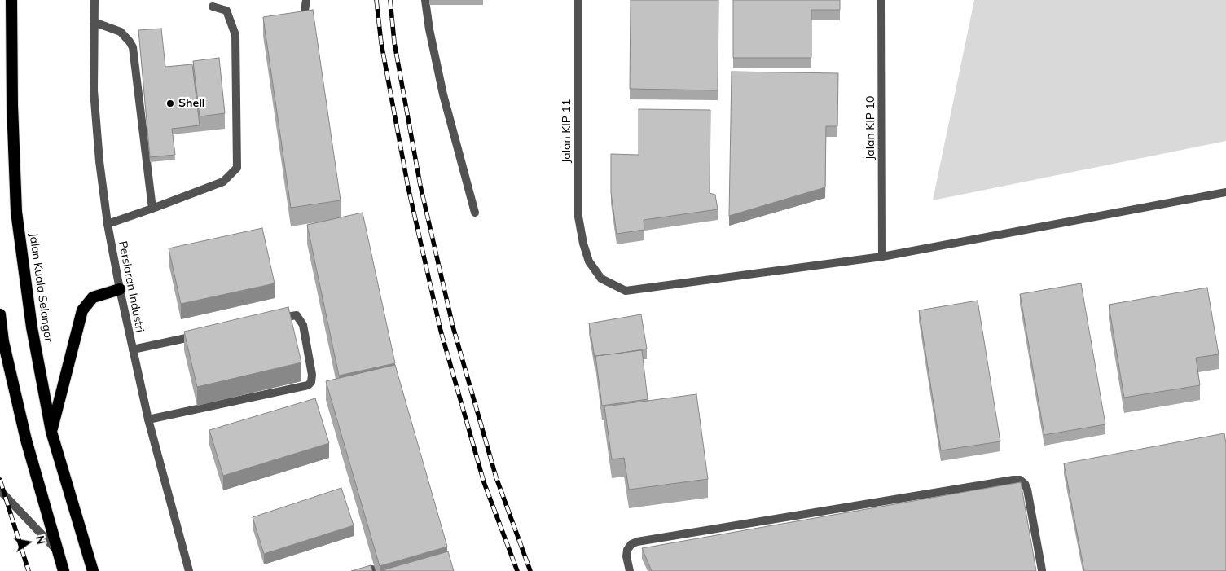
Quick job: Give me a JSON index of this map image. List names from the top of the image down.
{
  "streets": {
    "highway": ["Jalan Kuala Selangor"],
    "street": ["Jalan KIP 10", "Jalan KIP 11", "Persiaran Industri"]
  },
  "crossings": [
    ["Jalan KIP 10", "Jalan KIP 11"]
  ],
  "places": ["Shell"],
  "north": "right"
}
